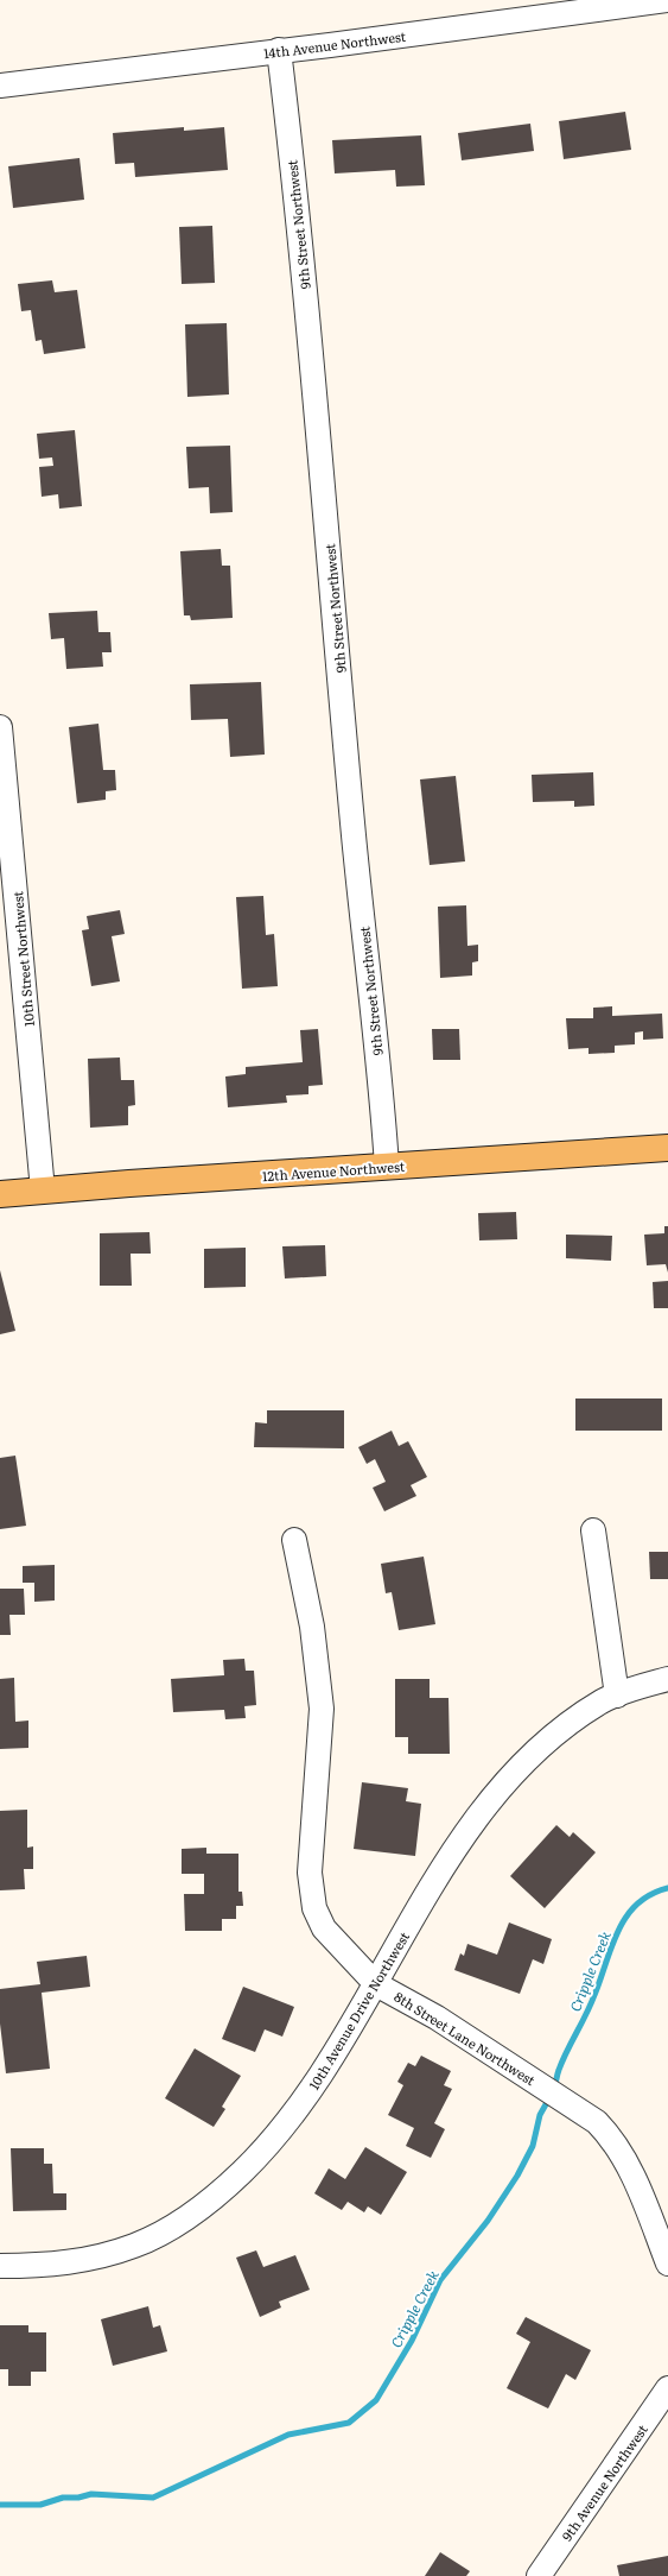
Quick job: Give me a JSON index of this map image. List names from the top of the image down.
{
  "streets": {
    "main road": ["12th Avenue Northwest"],
    "street": [
      "14th Avenue Northwest",
      "9th Street Northwest",
      "10th Street Northwest",
      "10th Avenue Drive Northwest",
      "8th Street Lane Northwest",
      "9th Avenue Northwest"
    ]
  },
  "crossings": [
    ["14th Avenue Northwest", "9th Street Northwest"],
    ["9th Street Northwest", "12th Avenue Northwest"],
    ["10th Street Northwest", "12th Avenue Northwest"],
    ["10th Avenue Drive Northwest", "8th Street Lane Northwest"]
  ],
  "water": ["Cripple Creek"]
}
